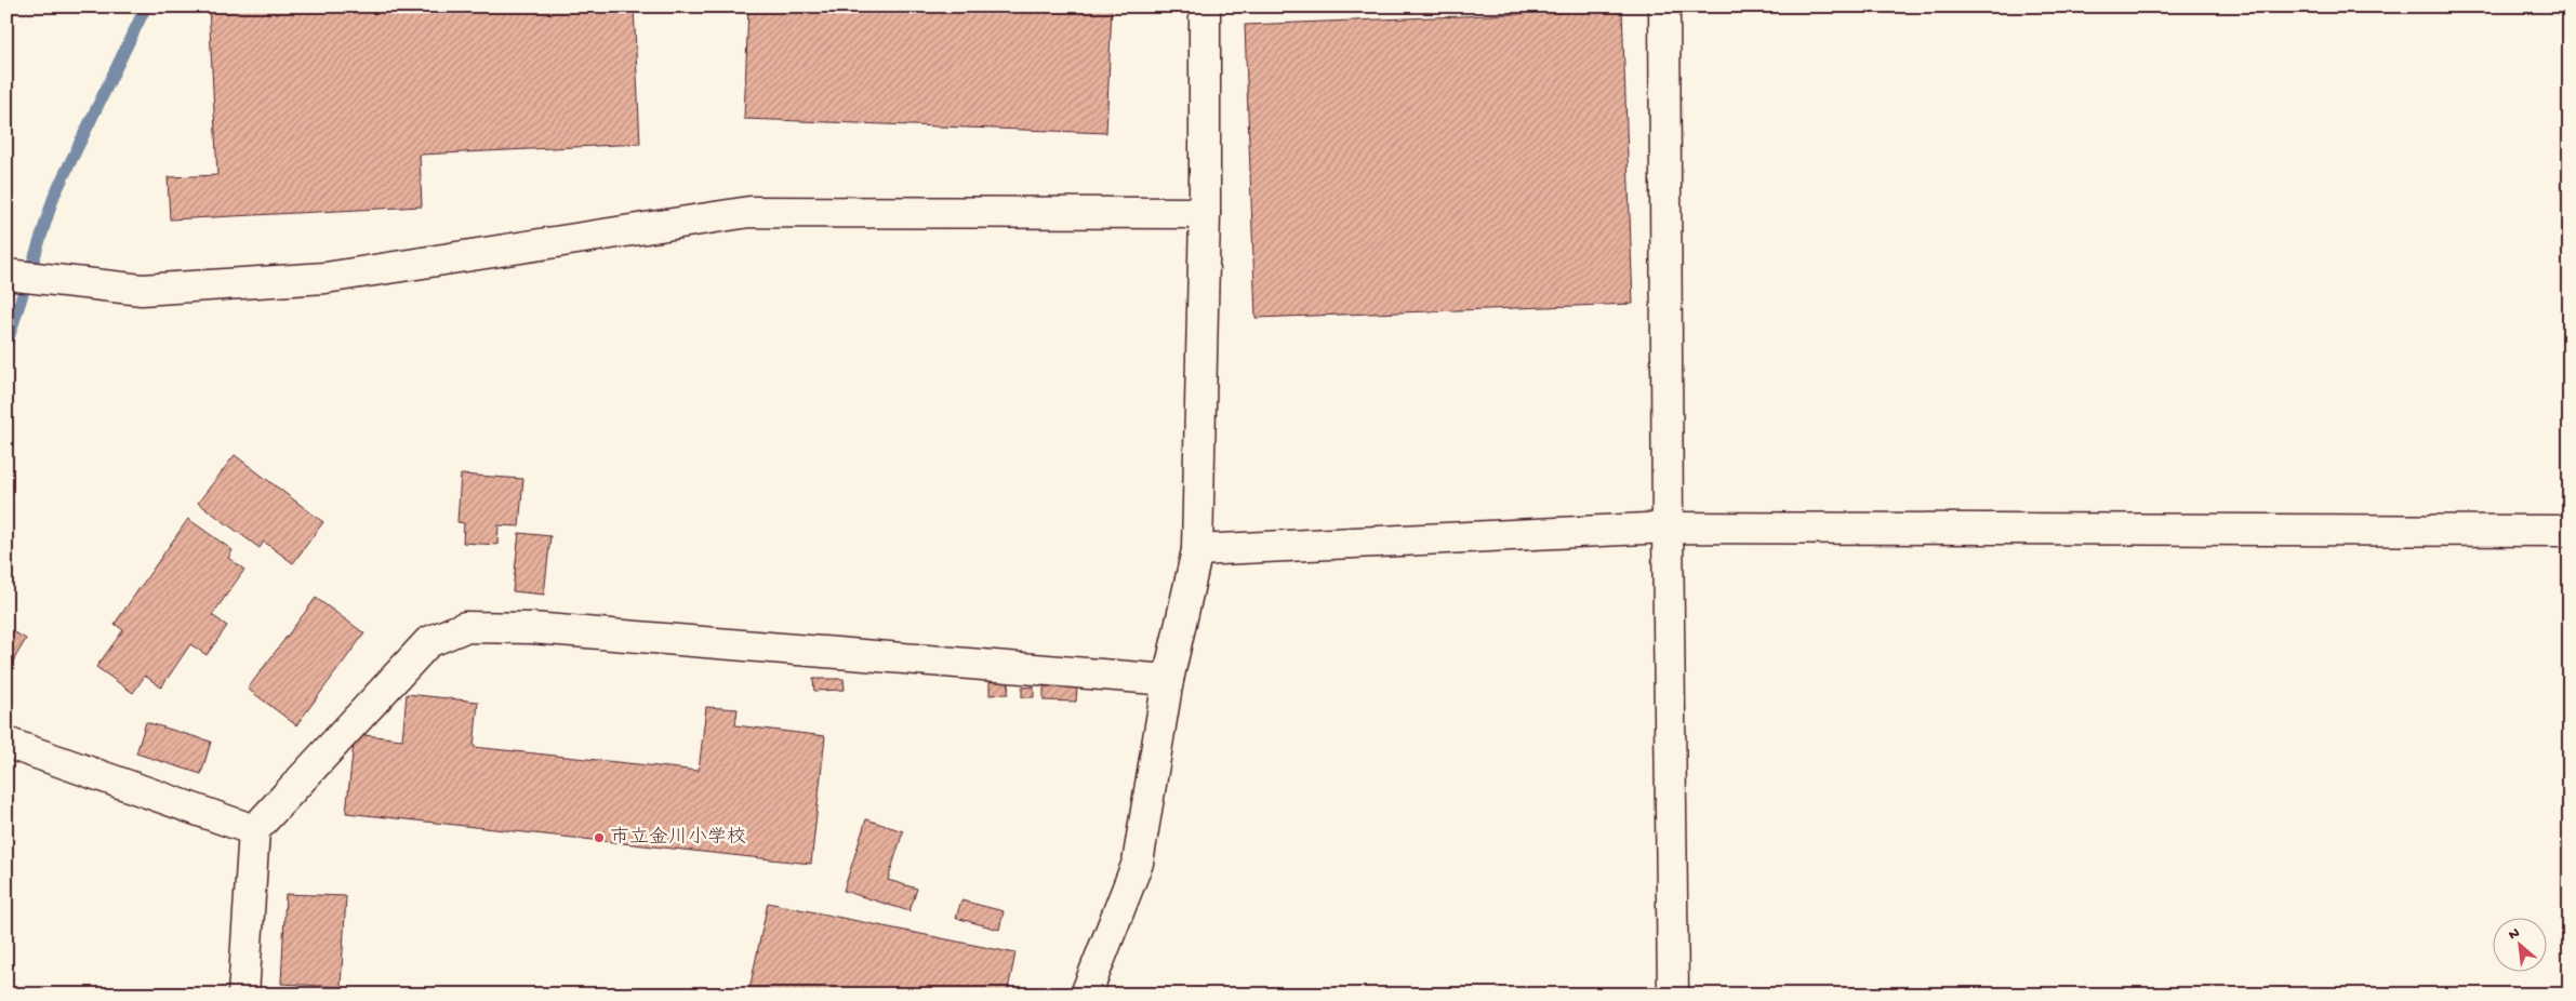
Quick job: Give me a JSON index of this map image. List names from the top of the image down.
{
  "places": ["市立金川小学校"],
  "north": "top left"
}
